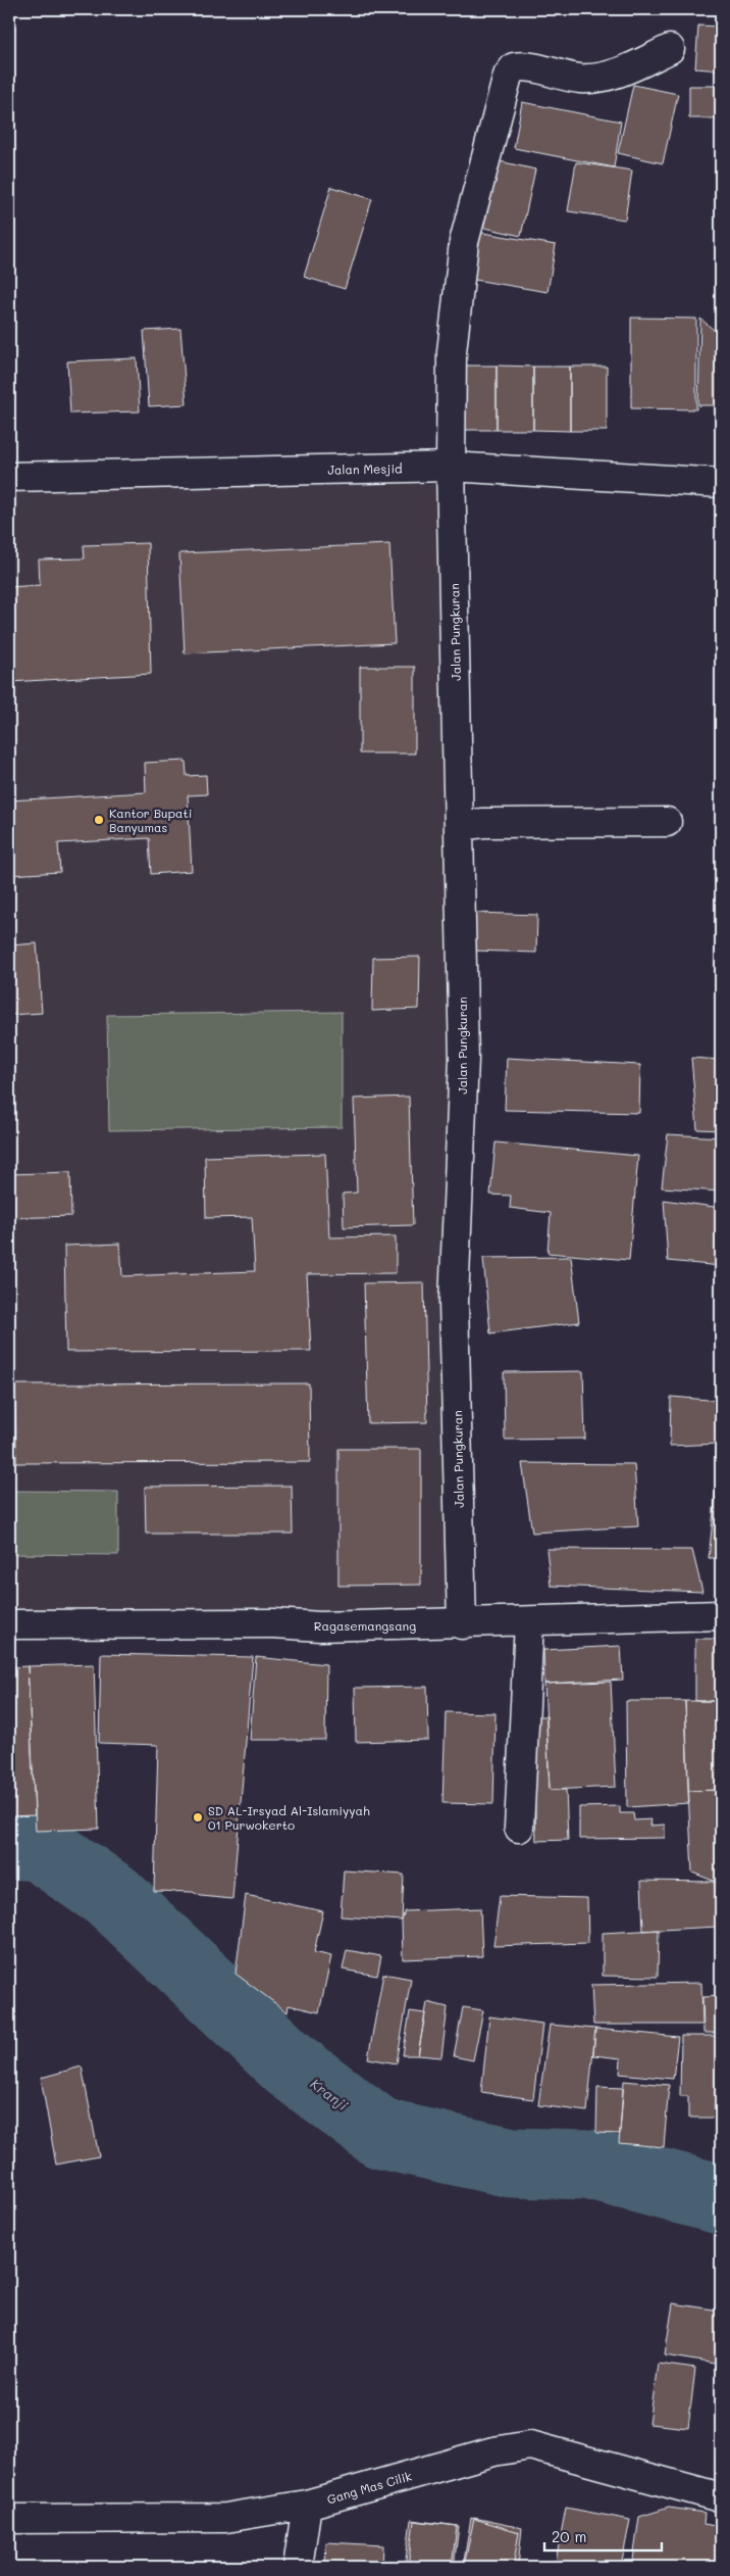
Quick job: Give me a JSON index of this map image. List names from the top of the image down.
{
  "streets": {
    "street": [
      "Jalan Mesjid",
      "Jalan Pungkuran",
      "Ragasemangsang",
      "Gang Mas Cilik"
    ]
  },
  "crossings": [
    ["Jalan Mesjid", "Jalan Pungkuran"],
    ["Jalan Pungkuran", "Ragasemangsang"]
  ],
  "water": ["Kranji"],
  "places": ["Kantor Bupati Banyumas", "SD AL-Irsyad Al-Islamiyyah 01 Purwokerto"],
  "scale_bar": "20 m"
}
